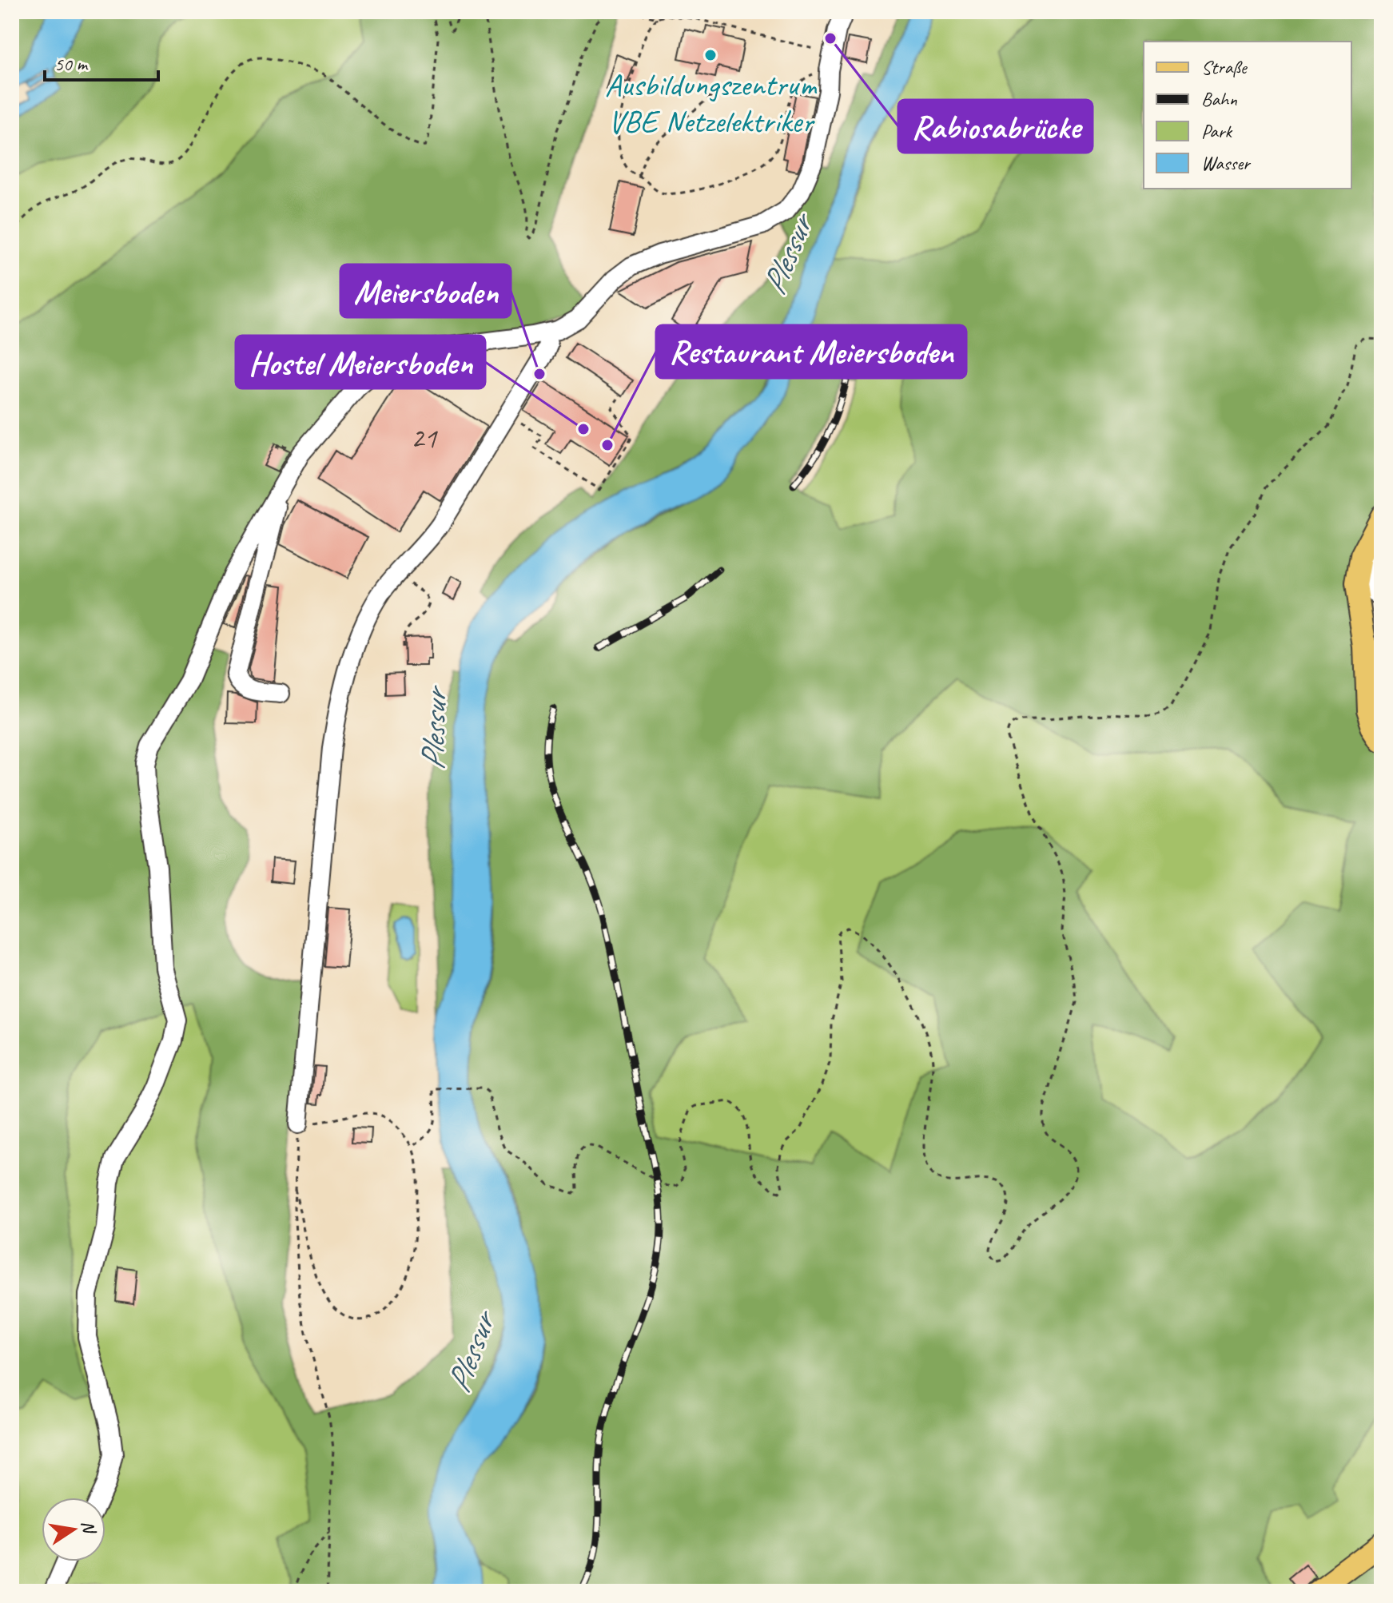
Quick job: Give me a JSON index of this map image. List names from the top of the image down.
{
  "water": ["Plessur"],
  "places": [
    "Rabiosabrücke",
    "Ausbildungszentrum VBE Netzelektriker",
    "Meiersboden",
    "Hostel Meiersboden",
    "Restaurant Meiersboden"
  ],
  "house_numbers": ["21"],
  "legend": [
    "Straße",
    "Bahn",
    "Park",
    "Wasser"
  ],
  "scale_bar": "50 m",
  "north": "right"
}
